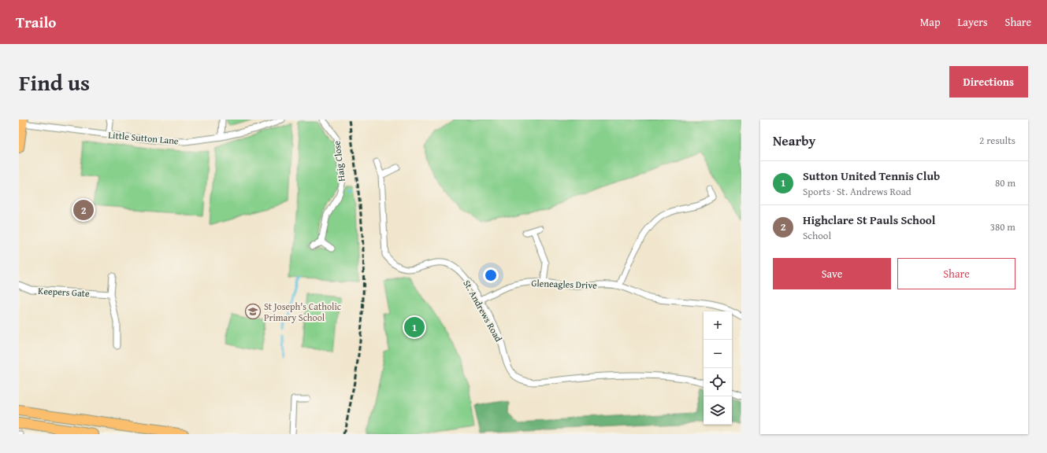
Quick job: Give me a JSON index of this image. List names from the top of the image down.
{
  "streets": {
    "street": [
      "Little Sutton Lane",
      "Haig Close",
      "Gleneagles Drive",
      "Keepers Gate",
      "St. Andrews Road"
    ]
  },
  "crossings": [
    ["Gleneagles Drive", "St. Andrews Road"]
  ],
  "places": {
    "school or university": ["St Joseph's Catholic Primary School"]
  },
  "page": {
    "header": "Trailo",
    "nav": ["Map", "Layers", "Share"],
    "title": "Find us",
    "buttons": [
      "Directions",
      ["Save", "Share"]
    ],
    "heading": ["Nearby", "2 results"],
    "list": [
      {
        "mark": "1",
        "name": "Sutton United Tennis Club",
        "note": "Sports · St. Andrews Road",
        "value": "80 m"
      },
      {
        "mark": "2",
        "name": "Highclare St Pauls School",
        "note": "School",
        "value": "380 m"
      }
    ],
    "pins": ["2", "1"],
    "map_buttons": ["+", "−"]
  }
}
